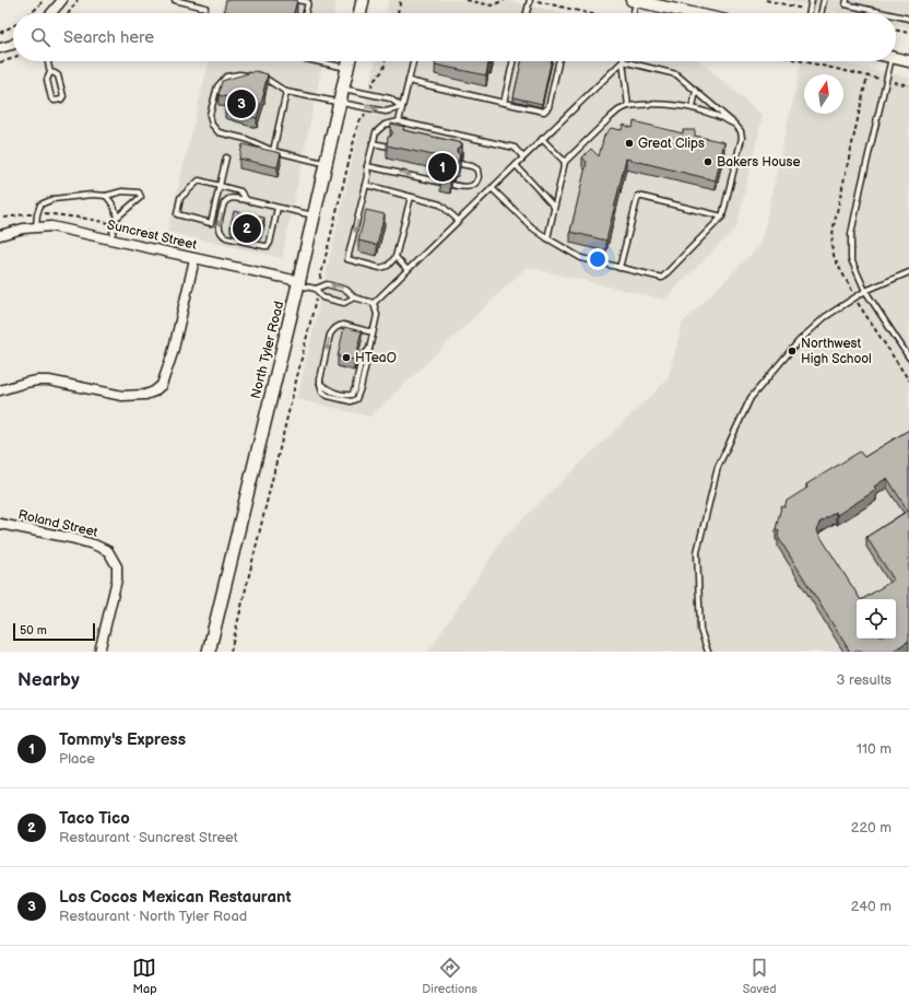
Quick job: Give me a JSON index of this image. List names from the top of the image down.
{
  "streets": {
    "main road": ["North Tyler Road"],
    "street": ["Suncrest Street", "Roland Street"]
  },
  "crossings": [
    ["Suncrest Street", "North Tyler Road"]
  ],
  "places": [
    "Great Clips",
    "Bakers House",
    "Northwest High School",
    "HTeaO"
  ],
  "scale_bar": "50 m",
  "north": "top",
  "page": {
    "search": "Search here",
    "pins": ["3", "1", "2"],
    "scale": "50 m",
    "heading": ["Nearby", "3 results"],
    "list": [
      {
        "mark": "1",
        "name": "Tommy's Express",
        "note": "Place",
        "value": "110 m"
      },
      {
        "mark": "2",
        "name": "Taco Tico",
        "note": "Restaurant · Suncrest Street",
        "value": "220 m"
      },
      {
        "mark": "3",
        "name": "Los Cocos Mexican Restaurant",
        "note": "Restaurant · North Tyler Road",
        "value": "240 m"
      }
    ],
    "nav": ["Map", "Directions", "Saved"]
  }
}
